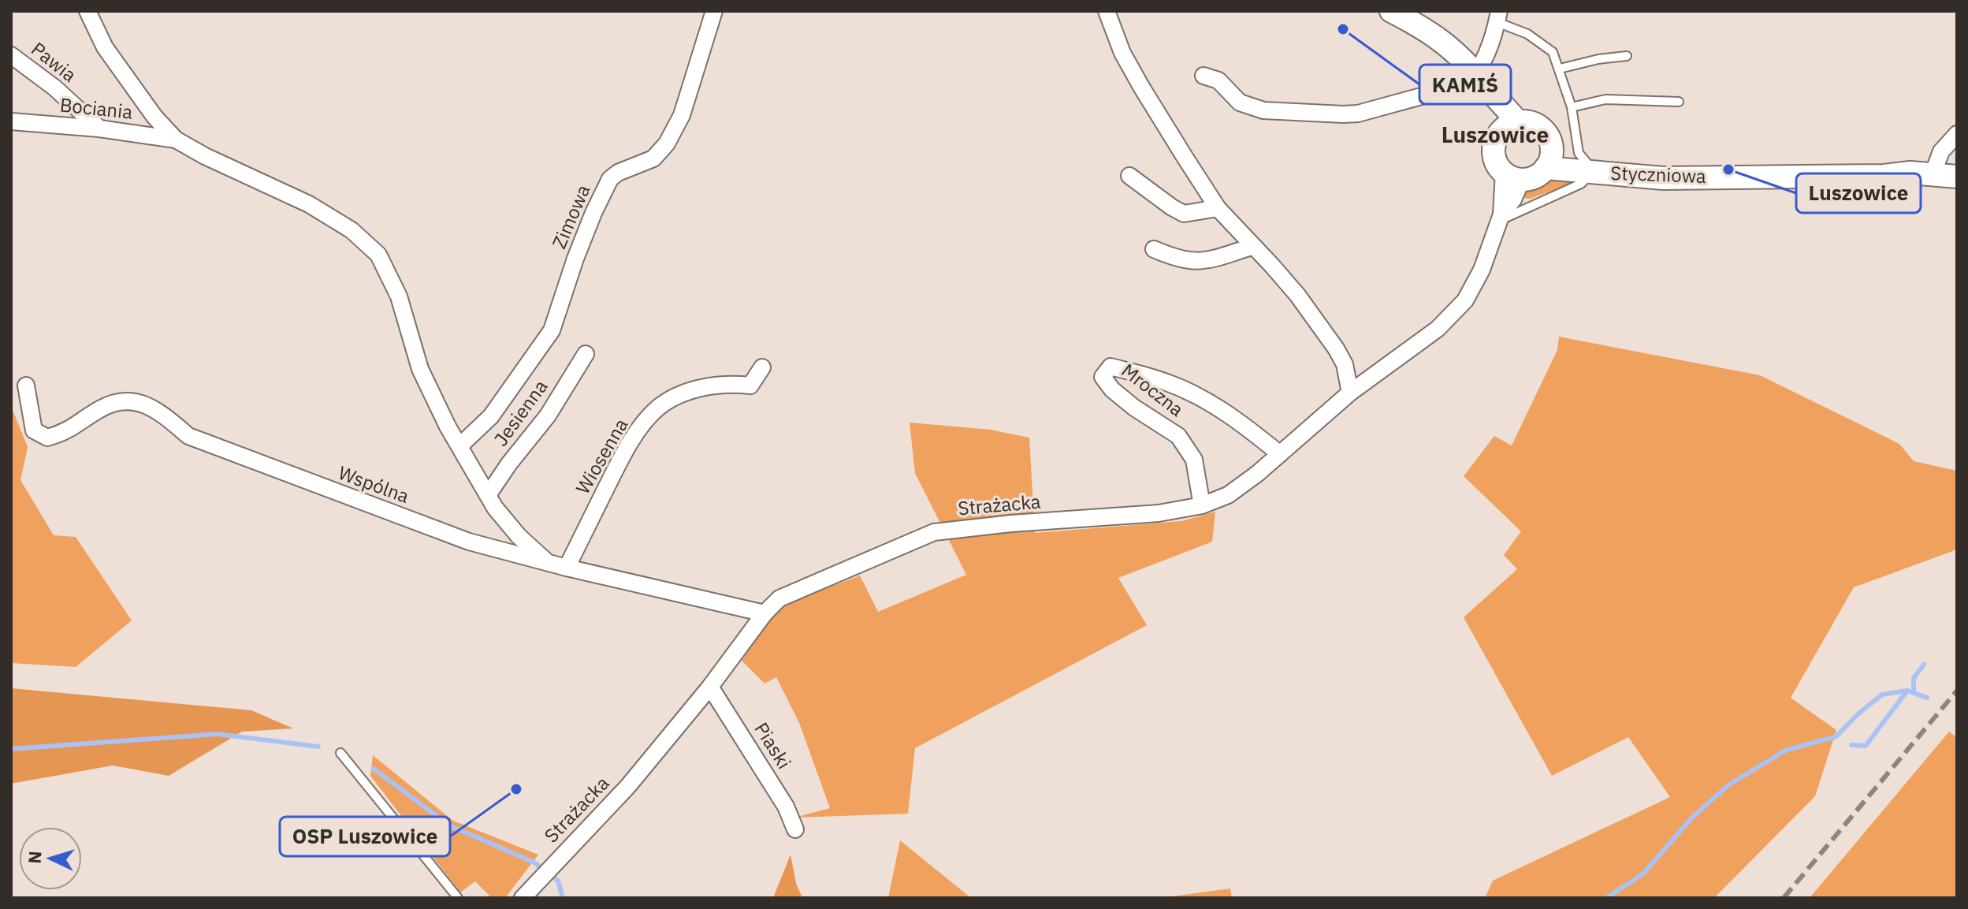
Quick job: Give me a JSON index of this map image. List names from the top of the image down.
{
  "streets": {
    "street": [
      "Pawia",
      "Bociania",
      "Styczniowa",
      "Zimowa",
      "Mroczna",
      "Jesienna",
      "Wiosenna",
      "Wspólna",
      "Strażacka",
      "Piaski"
    ]
  },
  "crossings": [
    ["Pawia", "Bociania"],
    ["Styczniowa", "Strażacka"],
    ["Mroczna", "Strażacka"],
    ["Wiosenna", "Wspólna"],
    ["Wspólna", "Strażacka"],
    ["Strażacka", "Piaski"]
  ],
  "districts": ["Luszowice"],
  "places": ["KAMIŚ", "Luszowice", "OSP Luszowice"],
  "north": "left"
}
